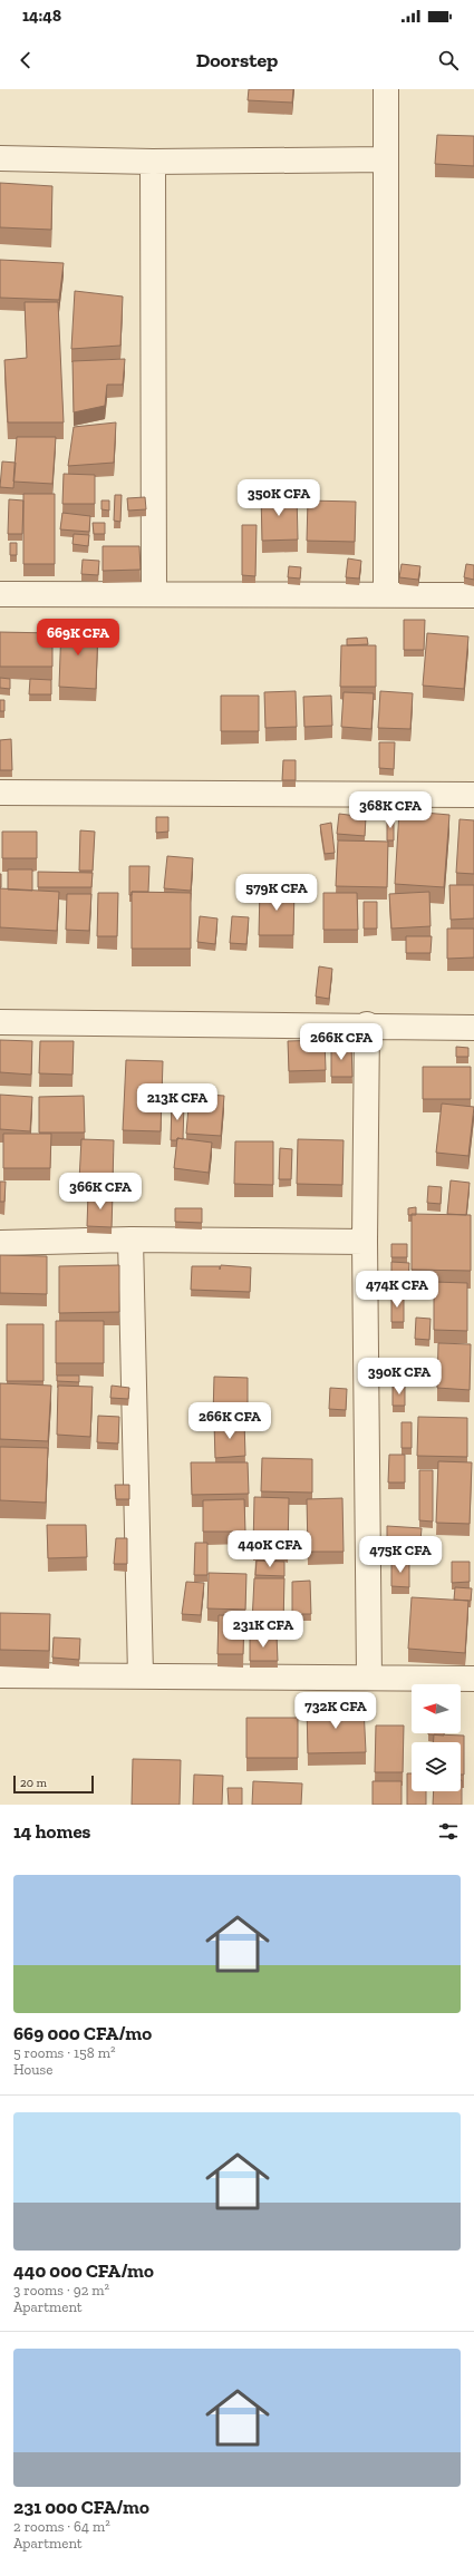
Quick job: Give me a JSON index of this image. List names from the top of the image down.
{
  "scale_bar": "20 m",
  "north": "left",
  "page": {
    "status": "14:48",
    "header": "Doorstep",
    "price": [
      "350K CFA",
      "669K CFA",
      "368K CFA",
      "579K CFA",
      "266K CFA",
      "213K CFA",
      "366K CFA",
      "474K CFA",
      "390K CFA",
      "266K CFA",
      "440K CFA",
      "475K CFA",
      "231K CFA",
      "732K CFA"
    ],
    "scale": "20 m",
    "heading": "14 homes",
    "list": [
      {
        "name": "669 000 CFA/mo",
        "note": "5 rooms · 158 m² · House"
      },
      {
        "name": "440 000 CFA/mo",
        "note": "3 rooms · 92 m² · Apartment"
      },
      {
        "name": "231 000 CFA/mo",
        "note": "2 rooms · 64 m² · Apartment"
      }
    ]
  }
}
